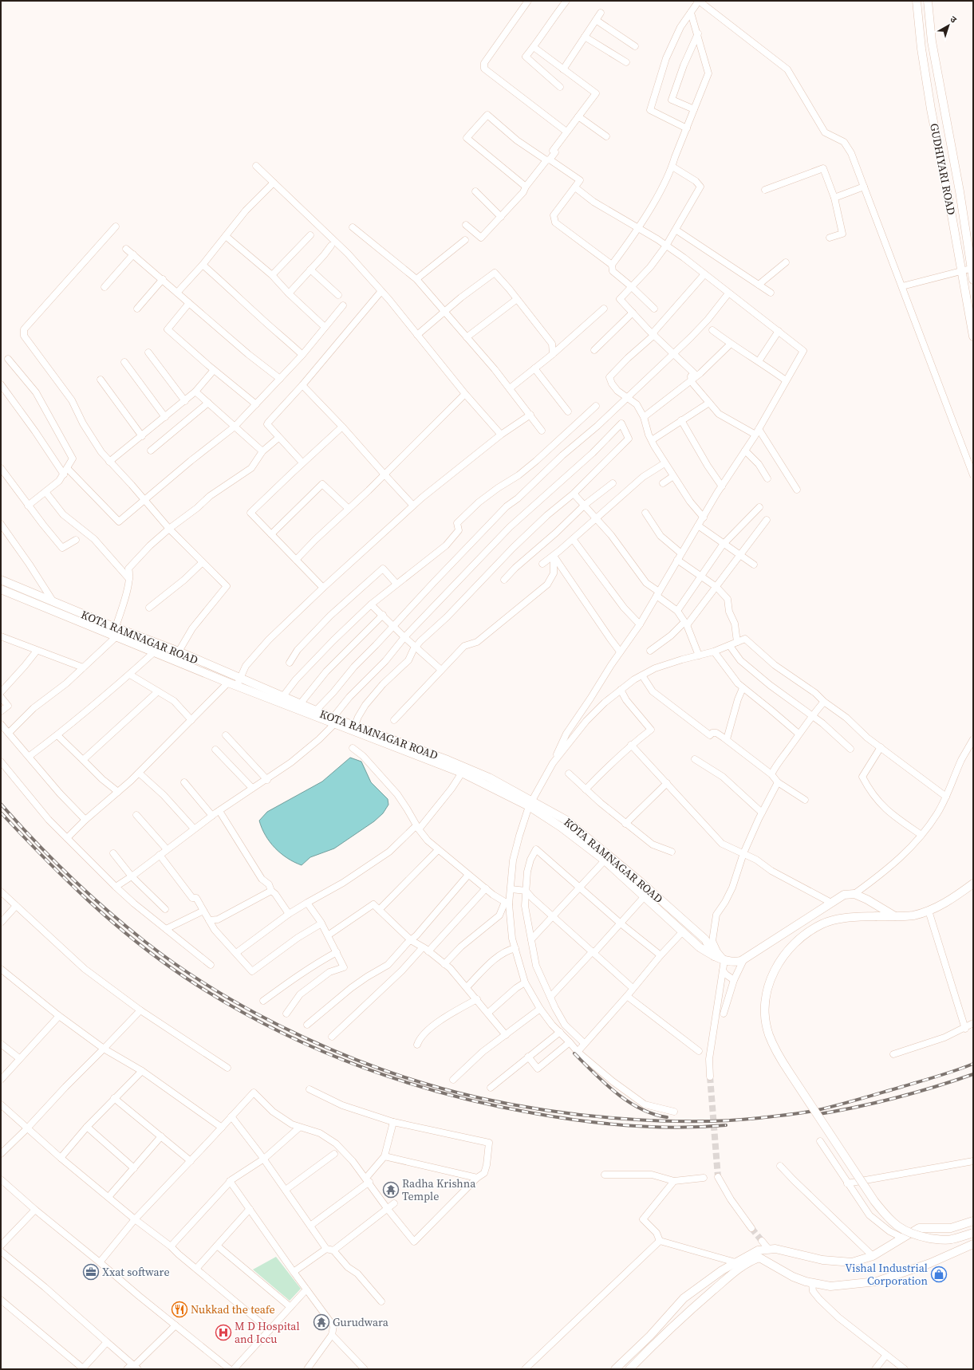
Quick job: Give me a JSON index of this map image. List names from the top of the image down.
{
  "streets": {
    "street": ["GUDHIYARI ROAD", "KOTA RAMNAGAR ROAD"]
  },
  "places": {
    "temple": ["Radha Krishna Temple", "Gurudwara"],
    "office": ["Xxat software"],
    "shop": ["Vishal Industrial Corporation"],
    "restaurant": ["Nukkad the teafe"],
    "hospital": ["M D Hospital and Iccu"]
  },
  "north": "top right"
}
